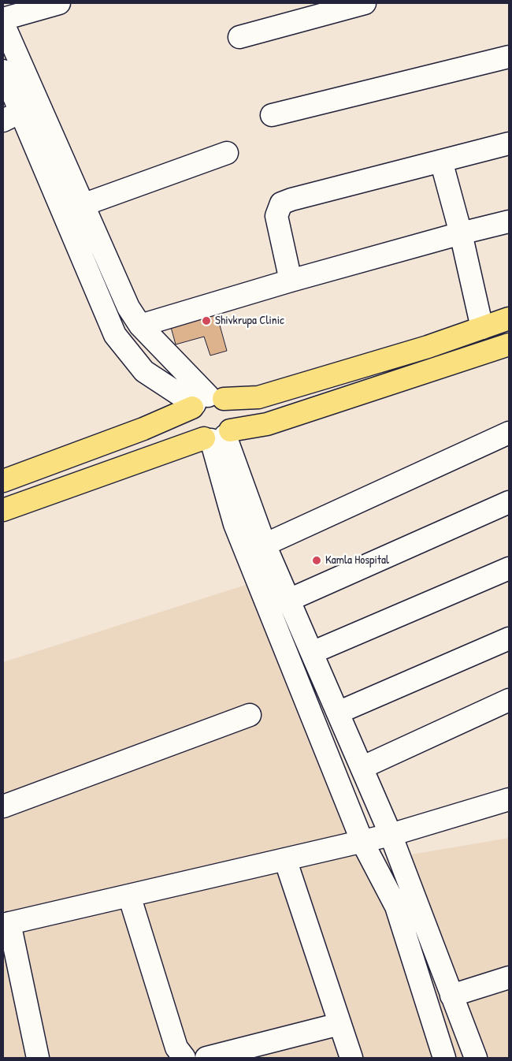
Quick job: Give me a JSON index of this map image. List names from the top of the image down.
{
  "places": ["Shivkrupa Clinic", "Kamla Hospital"]
}
